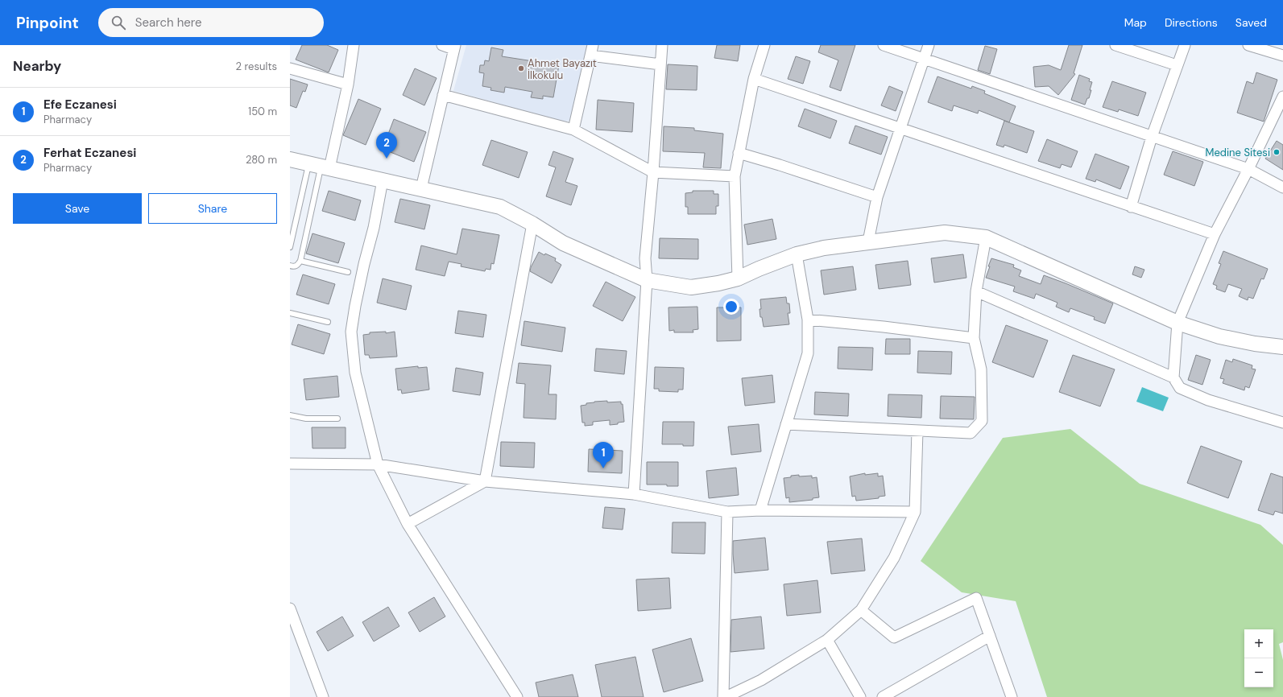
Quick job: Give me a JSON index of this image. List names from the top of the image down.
{
  "places": ["Ahmet Bayazıt İlkokulu", "Medine Sitesi"],
  "page": {
    "header": "Pinpoint",
    "search": "Search here",
    "nav": ["Map", "Directions", "Saved"],
    "heading": ["Nearby", "2 results"],
    "list": [
      {
        "mark": "1",
        "name": "Efe Eczanesi",
        "note": "Pharmacy",
        "value": "150 m"
      },
      {
        "mark": "2",
        "name": "Ferhat Eczanesi",
        "note": "Pharmacy",
        "value": "280 m"
      }
    ],
    "pins": ["2", "1"],
    "buttons": ["Save", "Share"],
    "map_buttons": ["+", "−"]
  }
}
